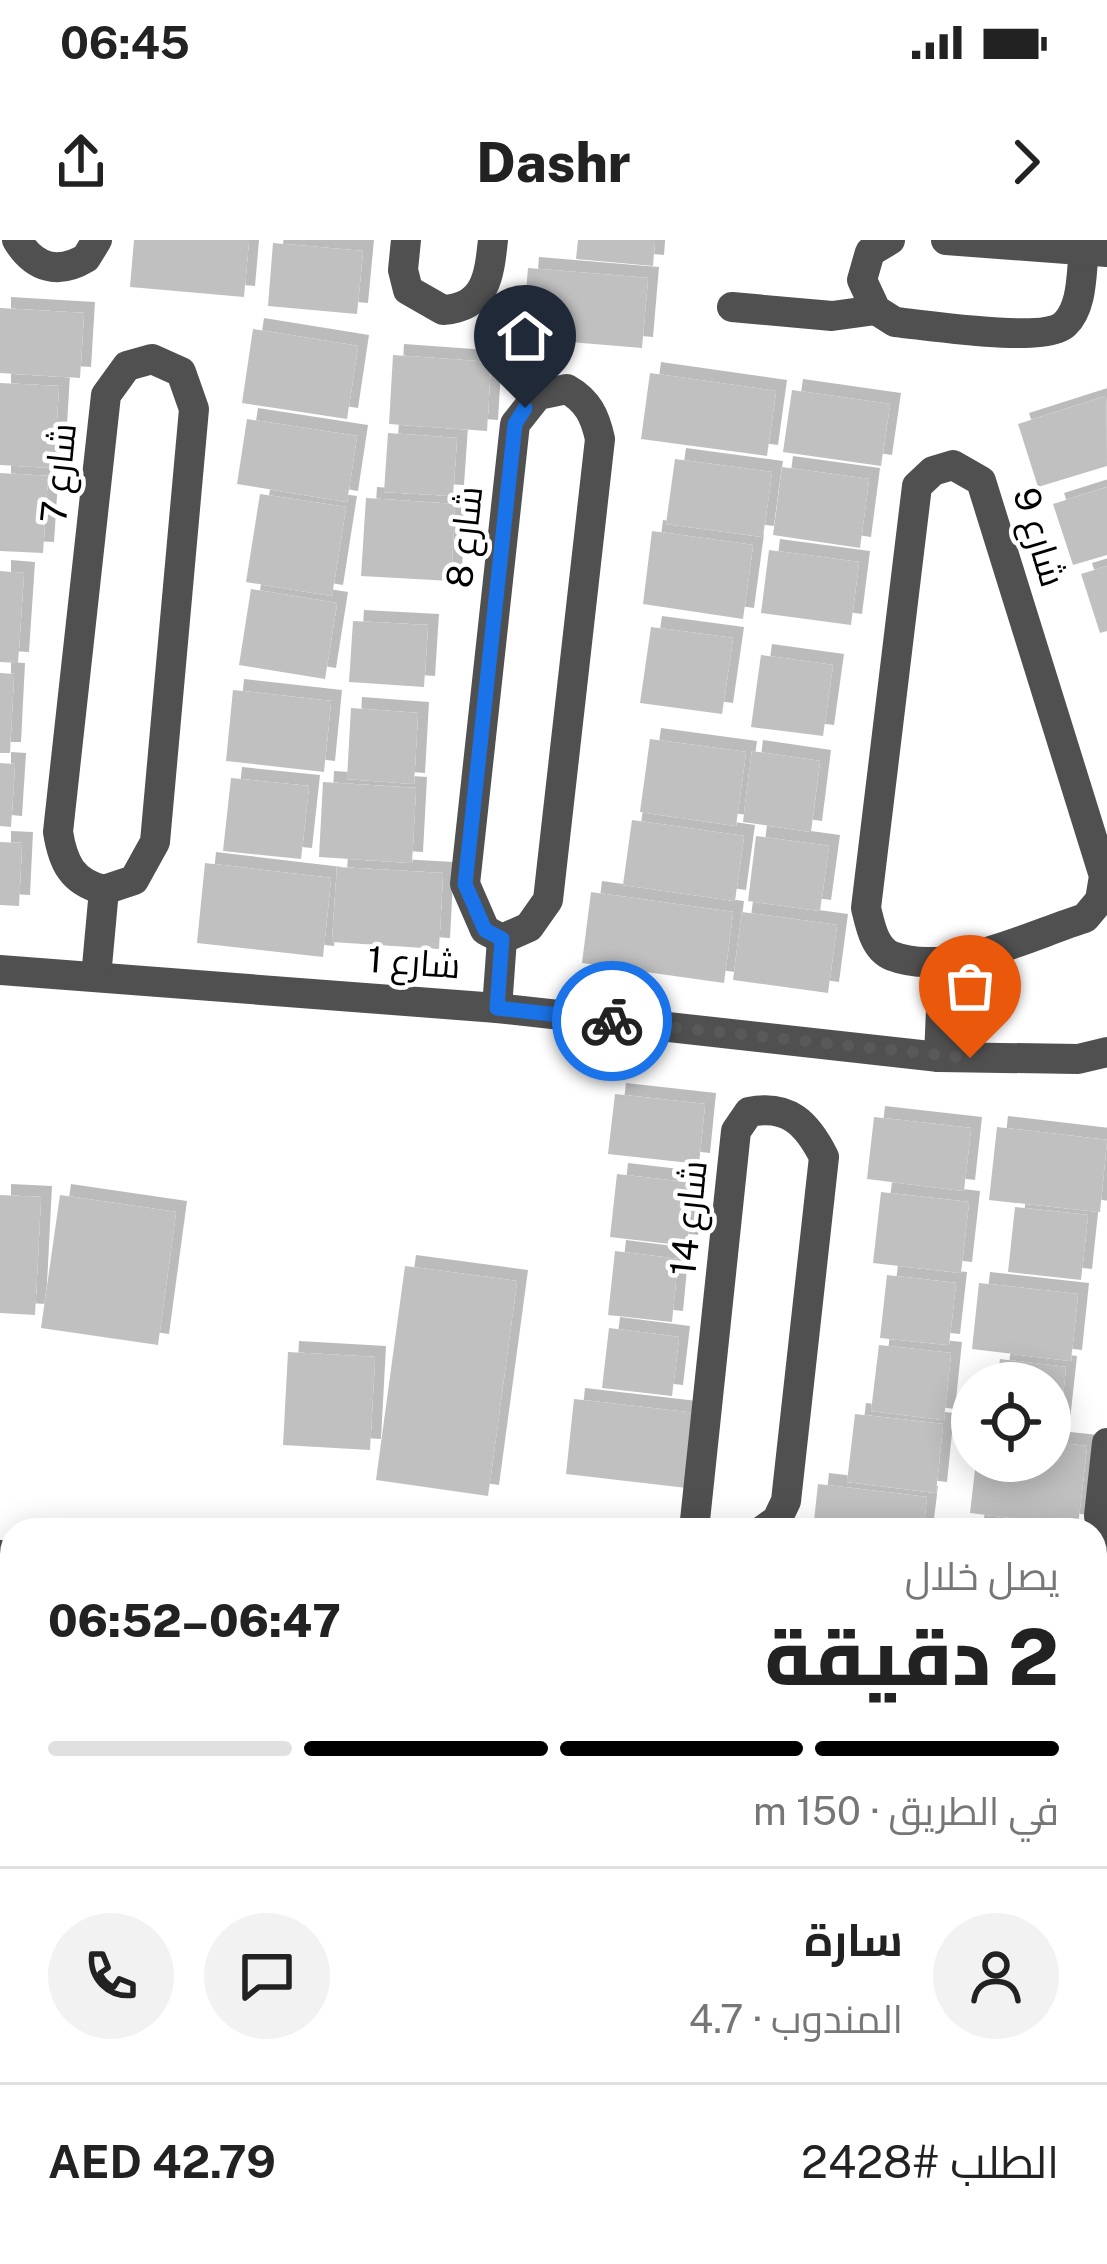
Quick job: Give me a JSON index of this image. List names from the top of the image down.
{
  "streets": {
    "street": [
      "شارع 7",
      "شارع 8",
      "شارع 9",
      "شارع 1",
      "شارع 14"
    ]
  },
  "page": {
    "status": "06:45",
    "header": "Dashr",
    "heading": ["2 دقيقة", "يصل خلال", "06:47–06:52"],
    "panel": [
      "سارة",
      "المندوب · 4.7",
      "الطلب #2428",
      "AED 42.79"
    ],
    "bar": "في الطريق · 150 m"
  }
}
